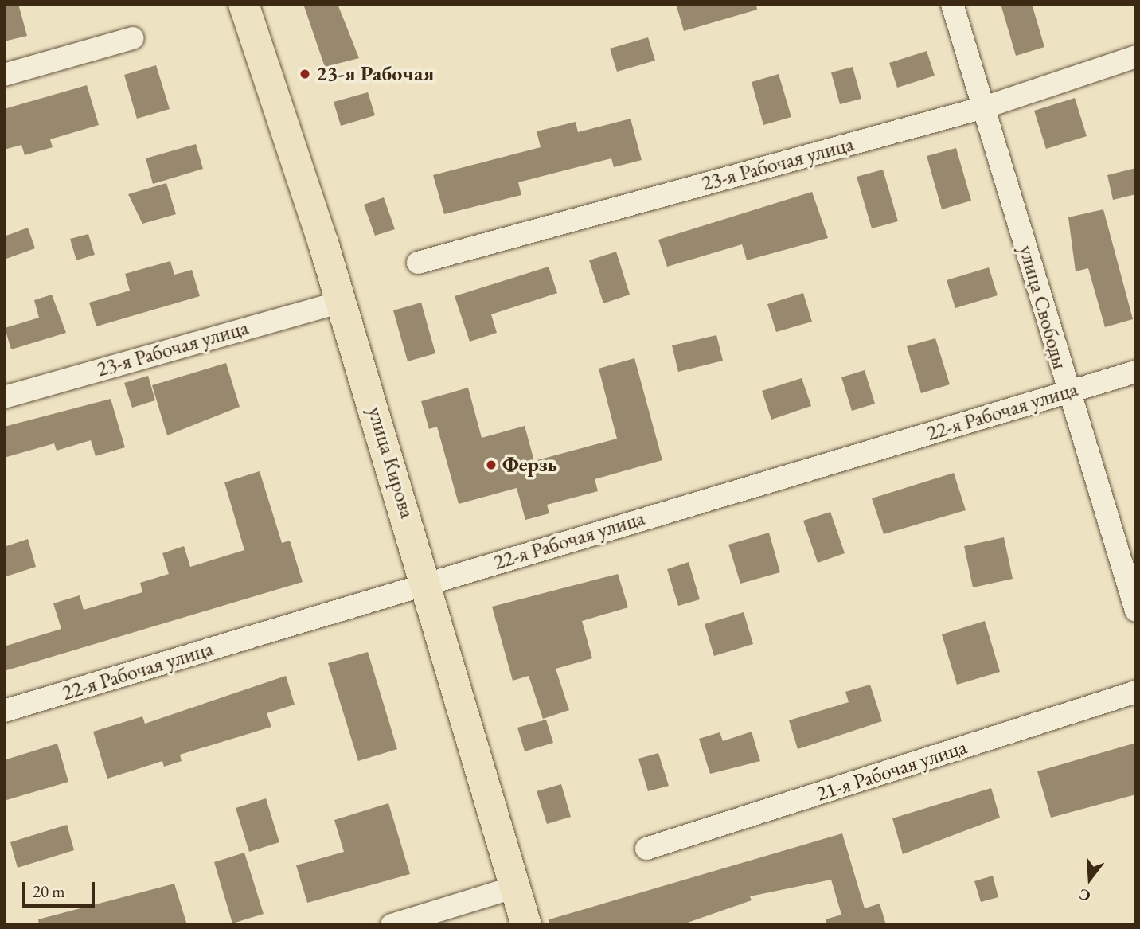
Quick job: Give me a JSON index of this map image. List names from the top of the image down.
{
  "streets": {
    "main road": ["улица Кирова"],
    "street": [
      "23-я Рабочая улица",
      "улица Свободы",
      "22-я Рабочая улица",
      "21-я Рабочая улица"
    ]
  },
  "crossings": [
    ["23-я Рабочая улица", "улица Свободы"],
    ["23-я Рабочая улица", "улица Кирова"],
    ["улица Свободы", "22-я Рабочая улица"],
    ["22-я Рабочая улица", "улица Кирова"]
  ],
  "places": ["23-я Рабочая", "Ферзь"],
  "scale_bar": "20 m",
  "north": "bottom"
}
